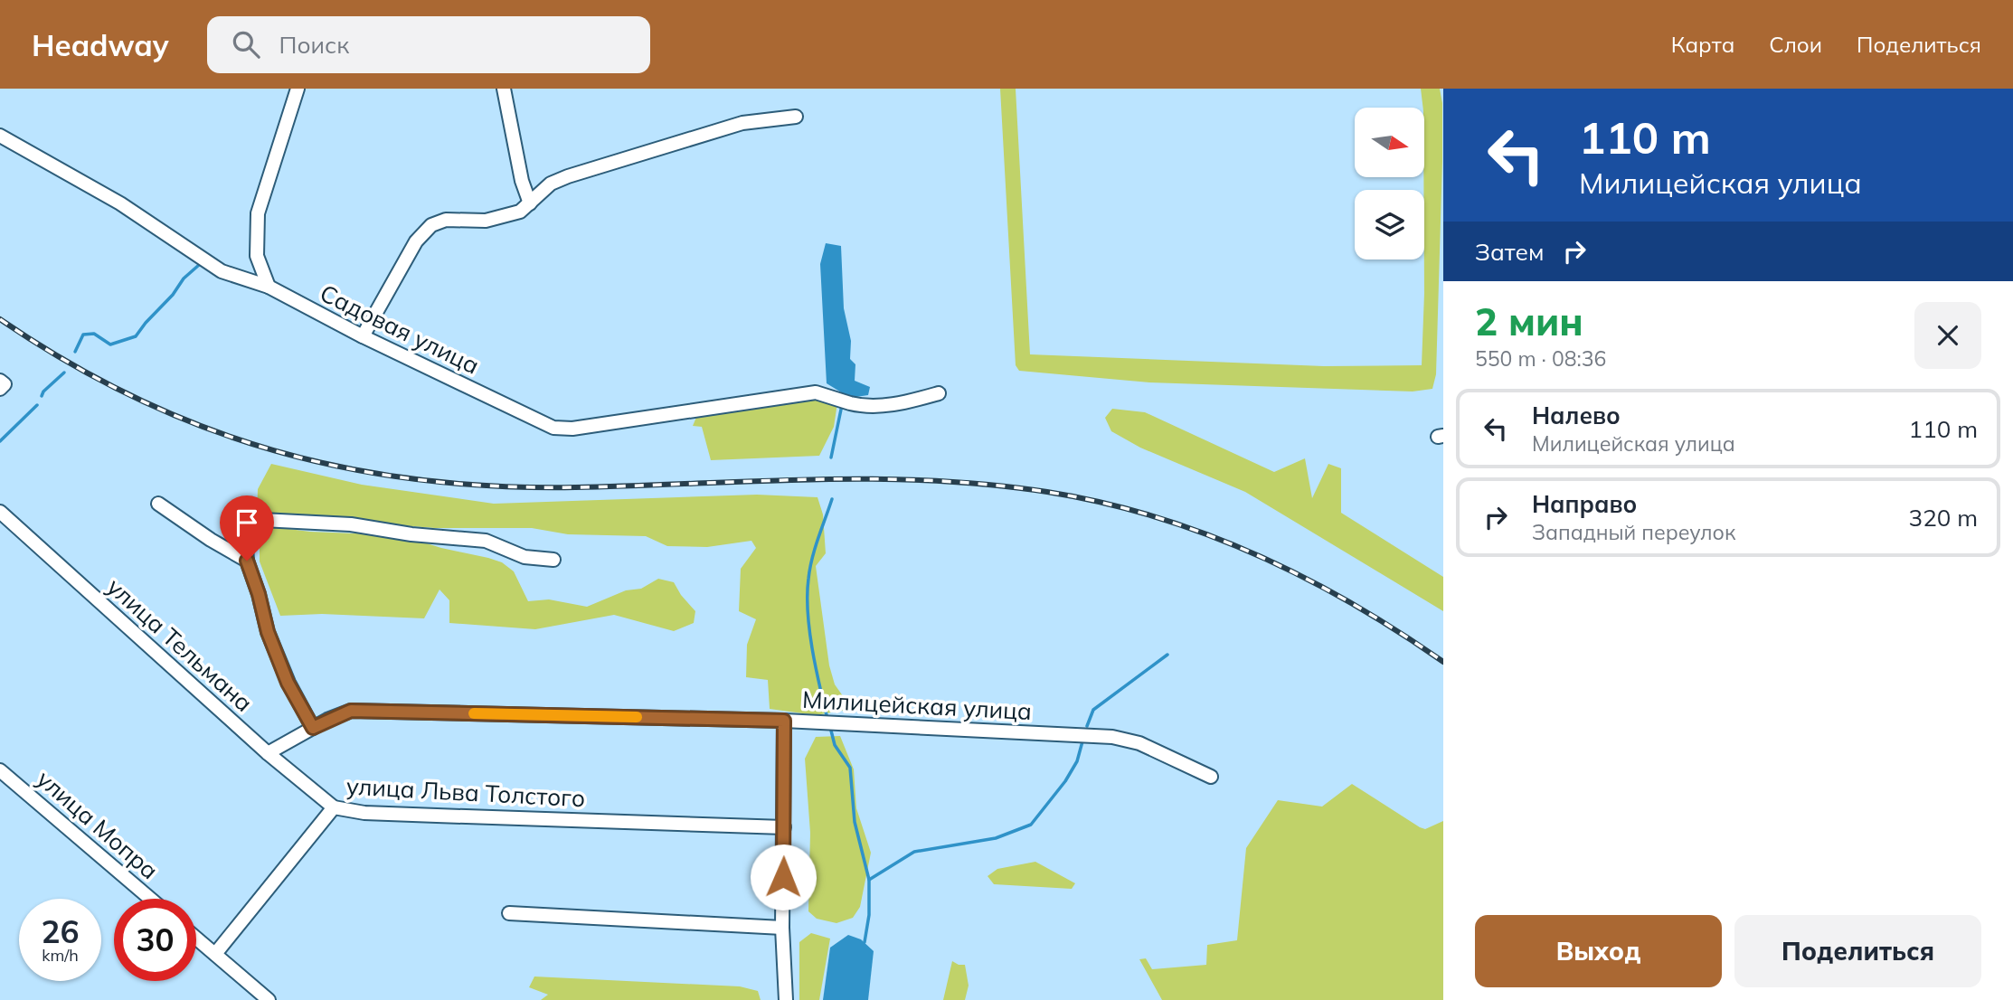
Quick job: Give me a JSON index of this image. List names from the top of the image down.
{
  "streets": {
    "street": [
      "Садовая улица",
      "улица Тельмана",
      "Милицейская улица",
      "улица Льва Толстого",
      "улица Мопра"
    ]
  },
  "crossings": [
    ["улица Тельмана", "Милицейская улица"],
    ["улица Тельмана", "улица Льва Толстого"]
  ],
  "north": "right",
  "page": {
    "header": "Headway",
    "search": "Поиск",
    "nav": ["Карта", "Слои", "Поделиться"],
    "turn": ["110 m", "Милицейская улица"],
    "then": "Затем",
    "heading": ["2 мин", "550 m · 08:36"],
    "list": [
      {
        "name": "Налево",
        "note": "Милицейская улица",
        "value": "110 m"
      },
      {
        "name": "Направо",
        "note": "Западный переулок",
        "value": "320 m"
      }
    ],
    "speed": "26 km/h",
    "limit": "30",
    "buttons": ["Выход", "Поделиться"]
  }
}
